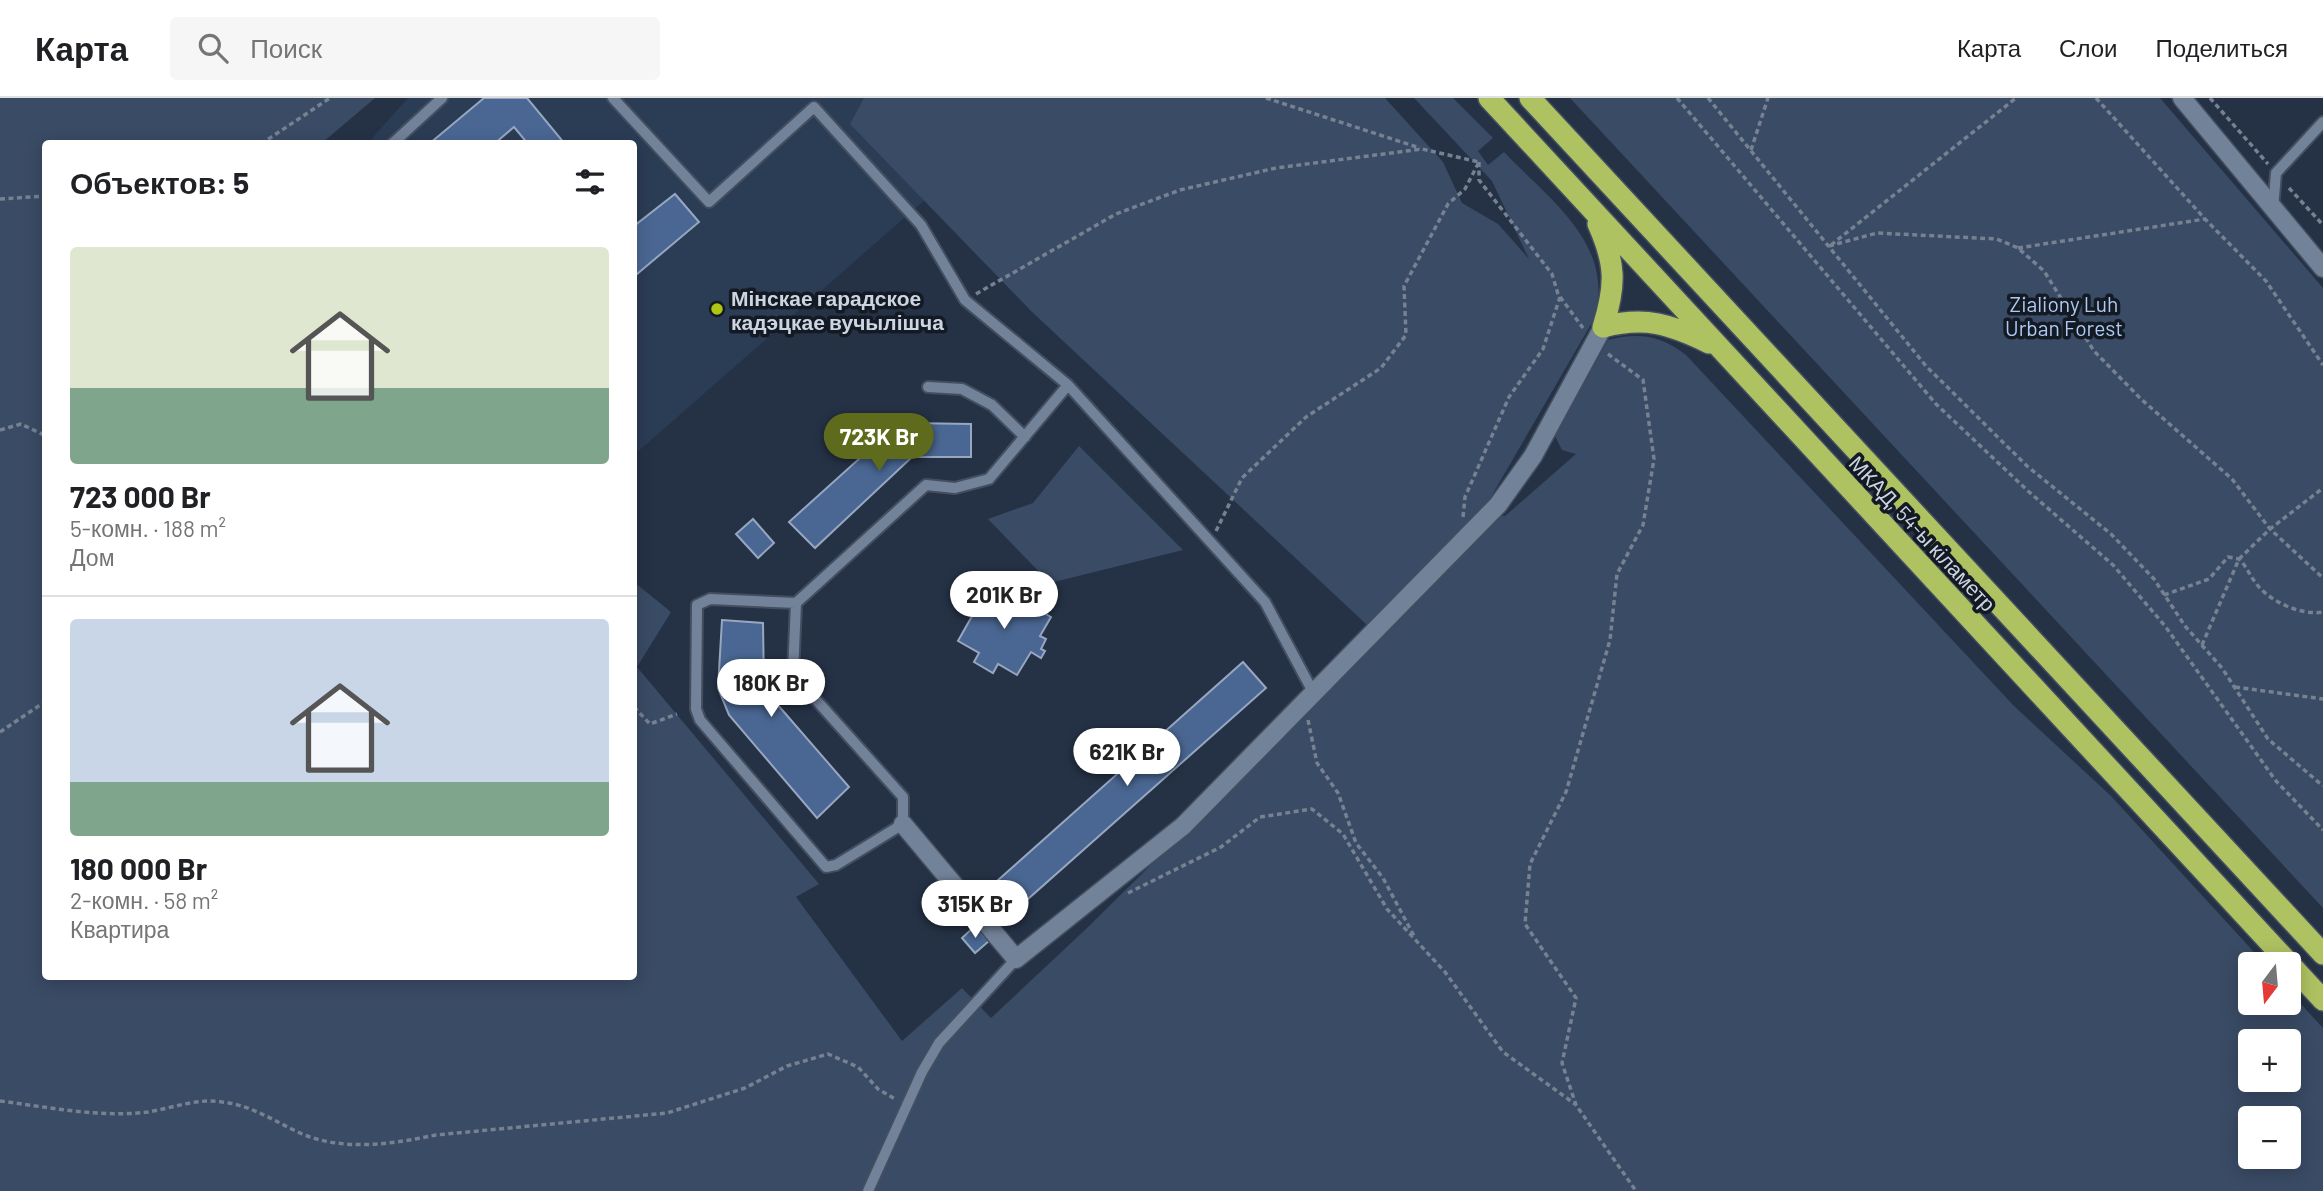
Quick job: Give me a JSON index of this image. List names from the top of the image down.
{
  "streets": {
    "highway": ["МКАД, 54-ы кіламетр"]
  },
  "parks": ["Zialiony Luh Urban Forest"],
  "places": ["Мінскае гарадское кадэцкае вучылішча"],
  "north": "bottom",
  "page": {
    "header": "Карта",
    "search": "Поиск",
    "nav": ["Карта", "Слои", "Поделиться"],
    "heading": "Объектов: 5",
    "list": [
      {
        "name": "723 000 Br",
        "note": "5-комн. · 188 m² · Дом"
      },
      {
        "name": "180 000 Br",
        "note": "2-комн. · 58 m² · Квартира"
      }
    ],
    "price": [
      "723K Br",
      "201K Br",
      "180K Br",
      "621K Br",
      "315K Br"
    ],
    "map_buttons": ["+", "−"]
  }
}
